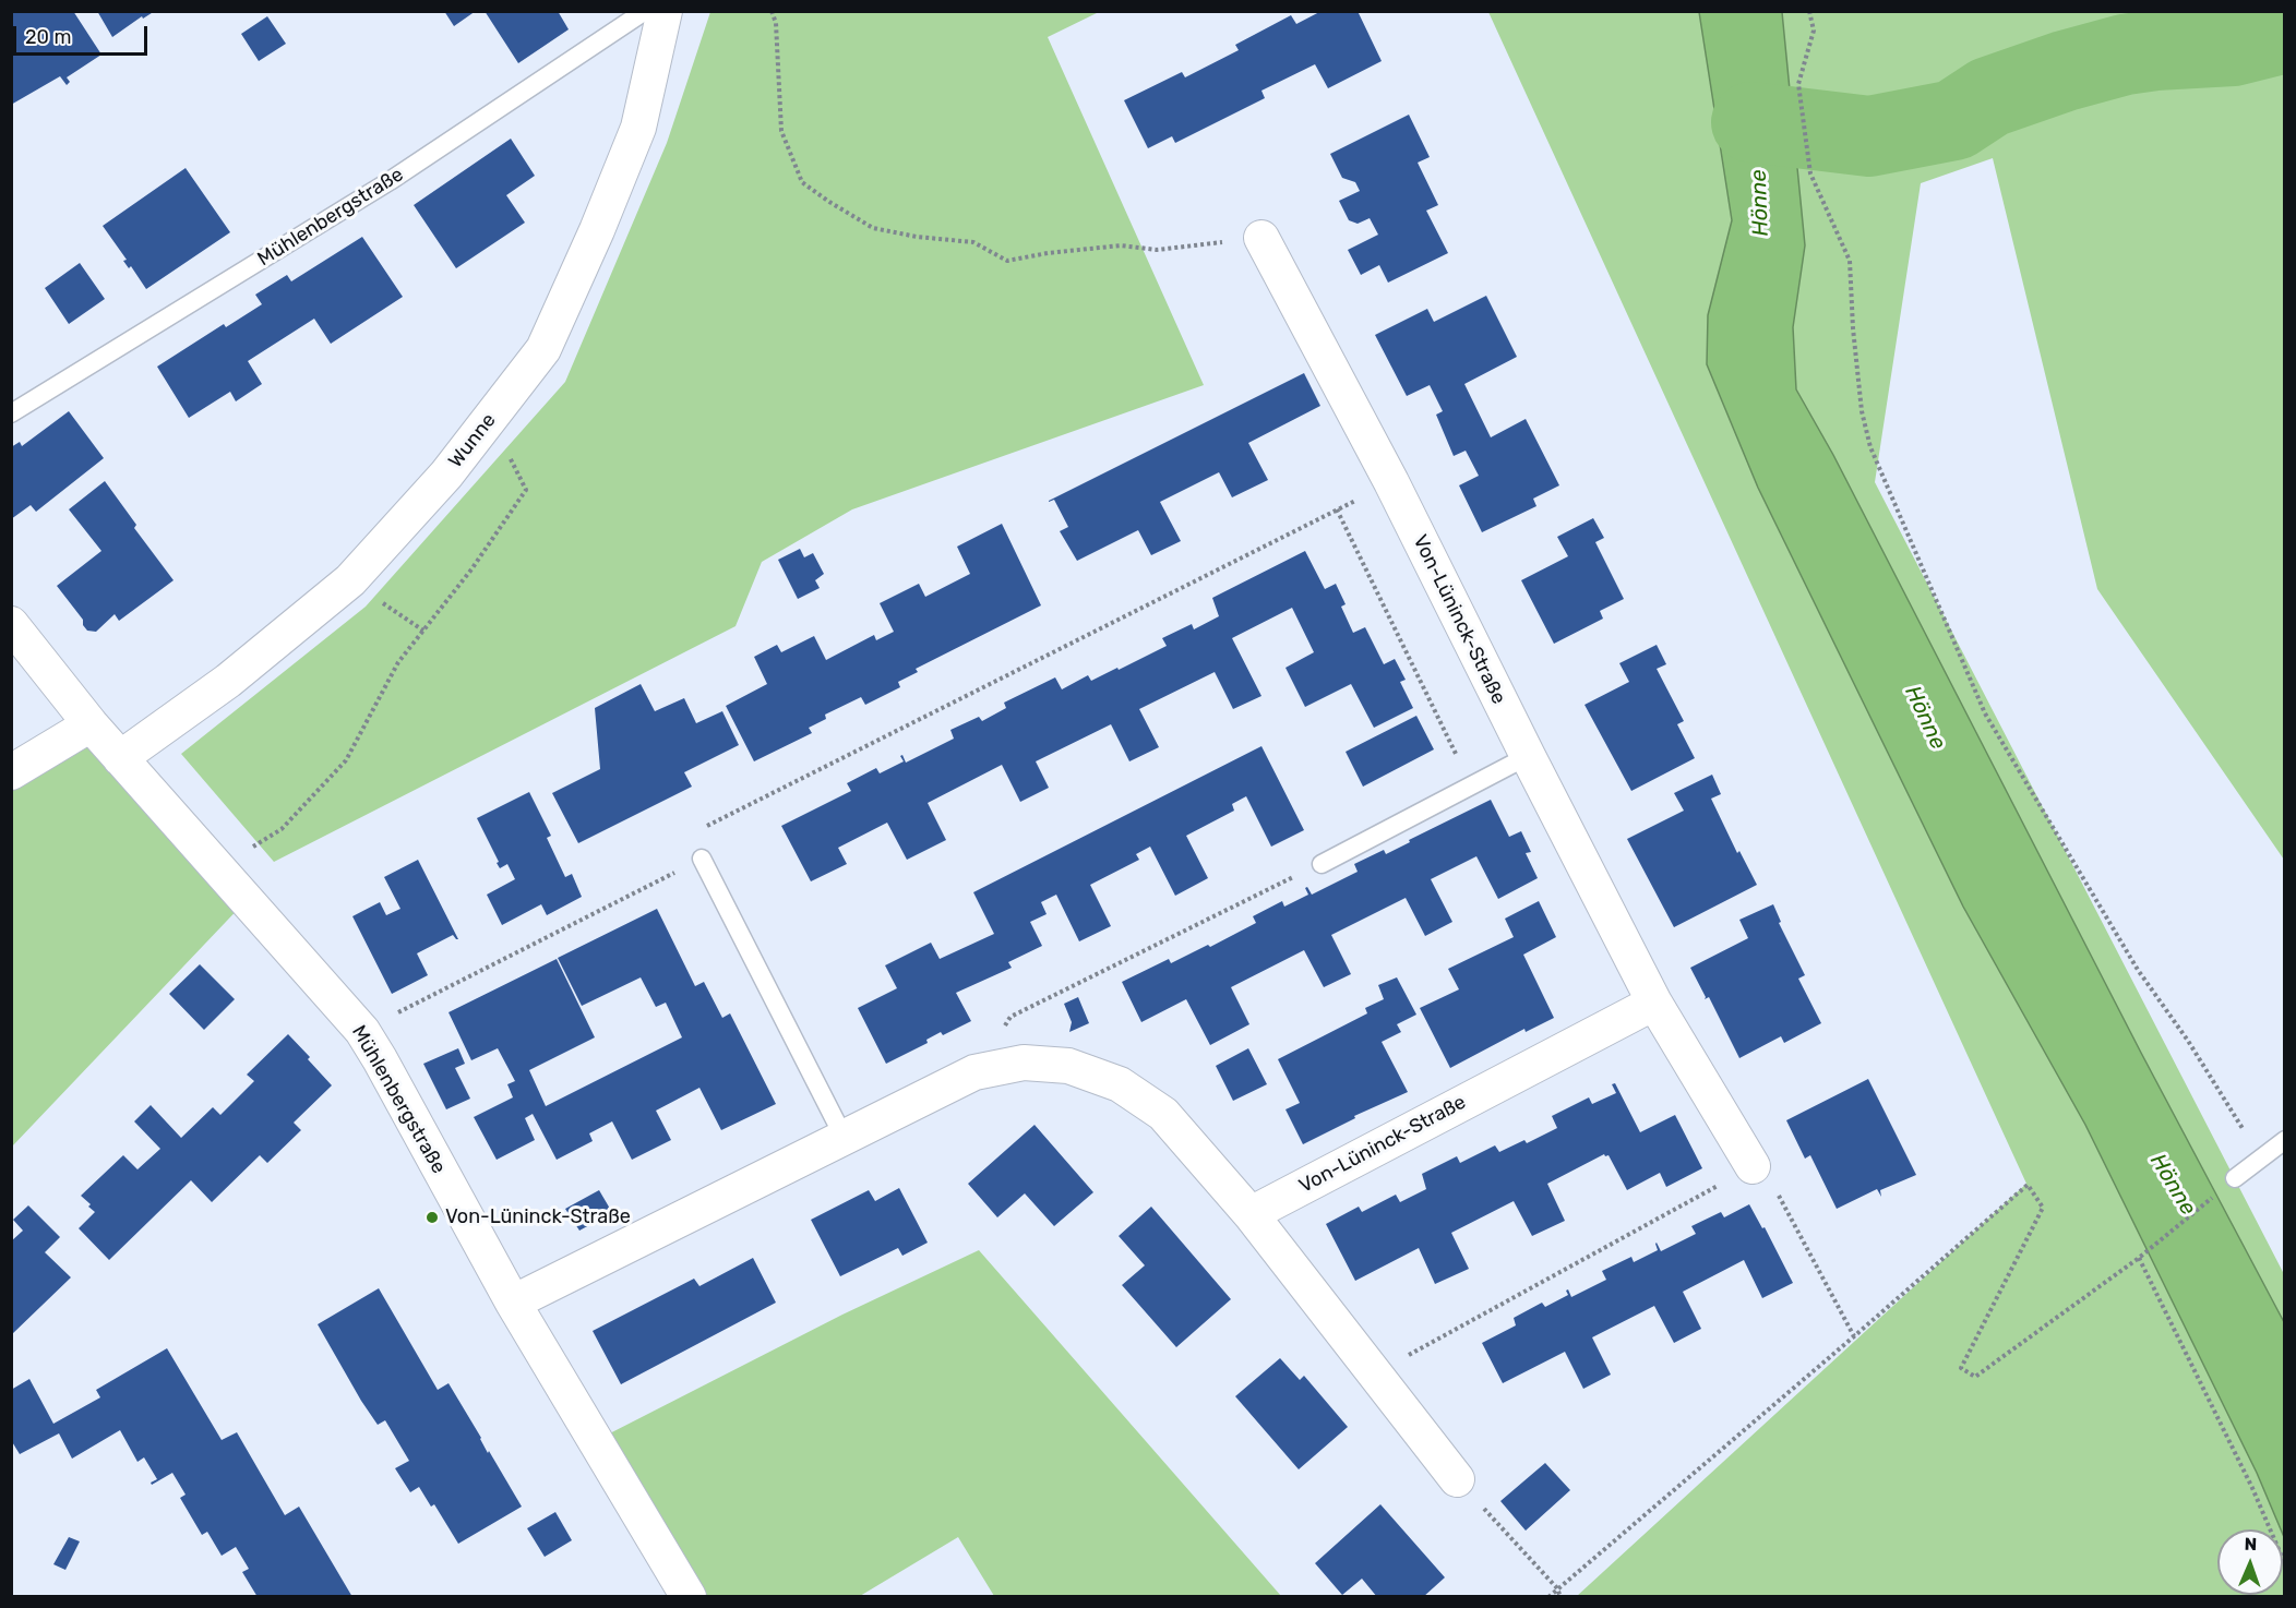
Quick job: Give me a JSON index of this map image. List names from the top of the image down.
{
  "streets": {
    "street": ["Mühlenbergstraße", "Wunne", "Von-Lüninck-Straße"]
  },
  "crossings": [
    ["Mühlenbergstraße", "Wunne"]
  ],
  "water": ["Hönne"],
  "places": ["Von-Lüninck-Straße"],
  "scale_bar": "20 m",
  "north": "top"
}
